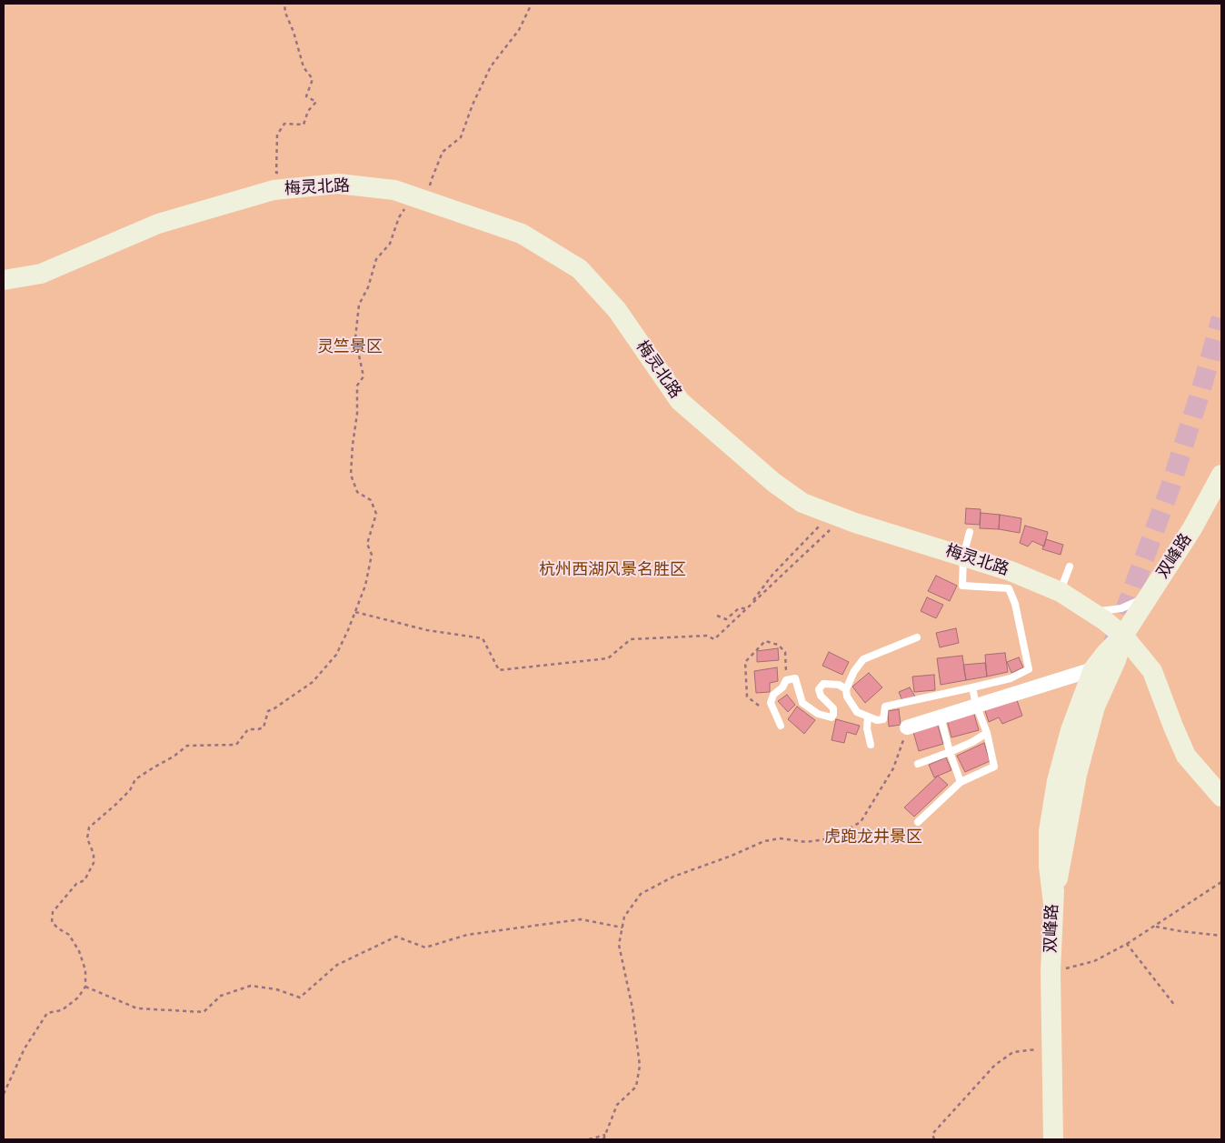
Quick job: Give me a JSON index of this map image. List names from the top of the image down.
{
  "streets": {
    "main road": ["梅灵北路", "双峰路"]
  },
  "crossings": [
    ["梅灵北路", "双峰路"]
  ],
  "parks": ["灵竺景区", "杭州西湖风景名胜区", "虎跑龙井景区"]
}
